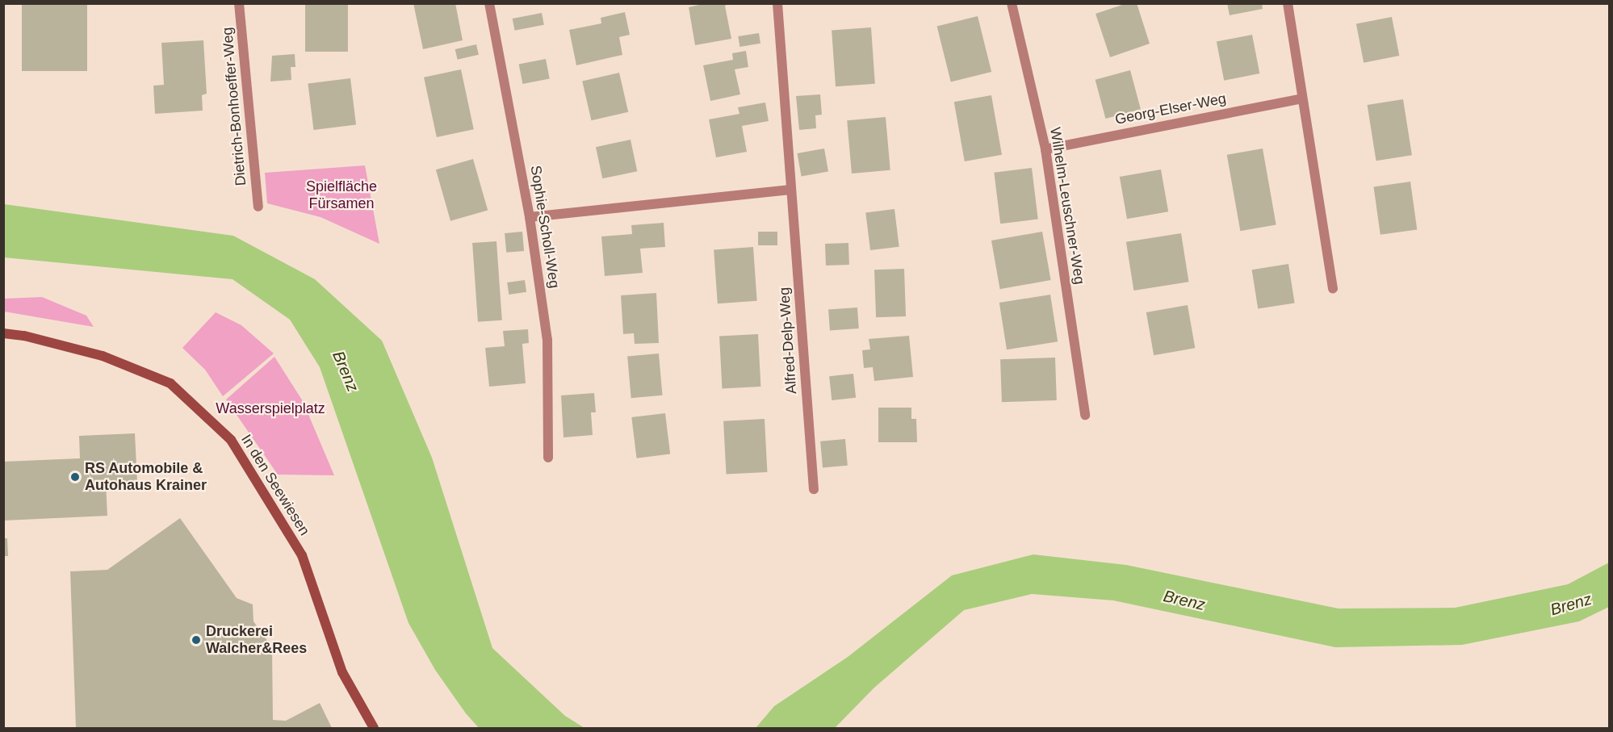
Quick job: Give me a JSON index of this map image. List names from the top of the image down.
{
  "streets": {
    "street": [
      "Dietrich-Bonhoeffer-Weg",
      "Georg-Elser-Weg",
      "Wilhelm-Leuschner-Weg",
      "Sophie-Scholl-Weg",
      "Alfred-Delp-Weg",
      "In den Seewiesen"
    ]
  },
  "crossings": [
    ["Georg-Elser-Weg", "Wilhelm-Leuschner-Weg"]
  ],
  "water": ["Brenz"],
  "parks": ["Spielfläche Fürsamen", "Wasserspielplatz"],
  "places": ["RS Automobile & Autohaus Krainer", "Druckerei Walcher&Rees"]
}
